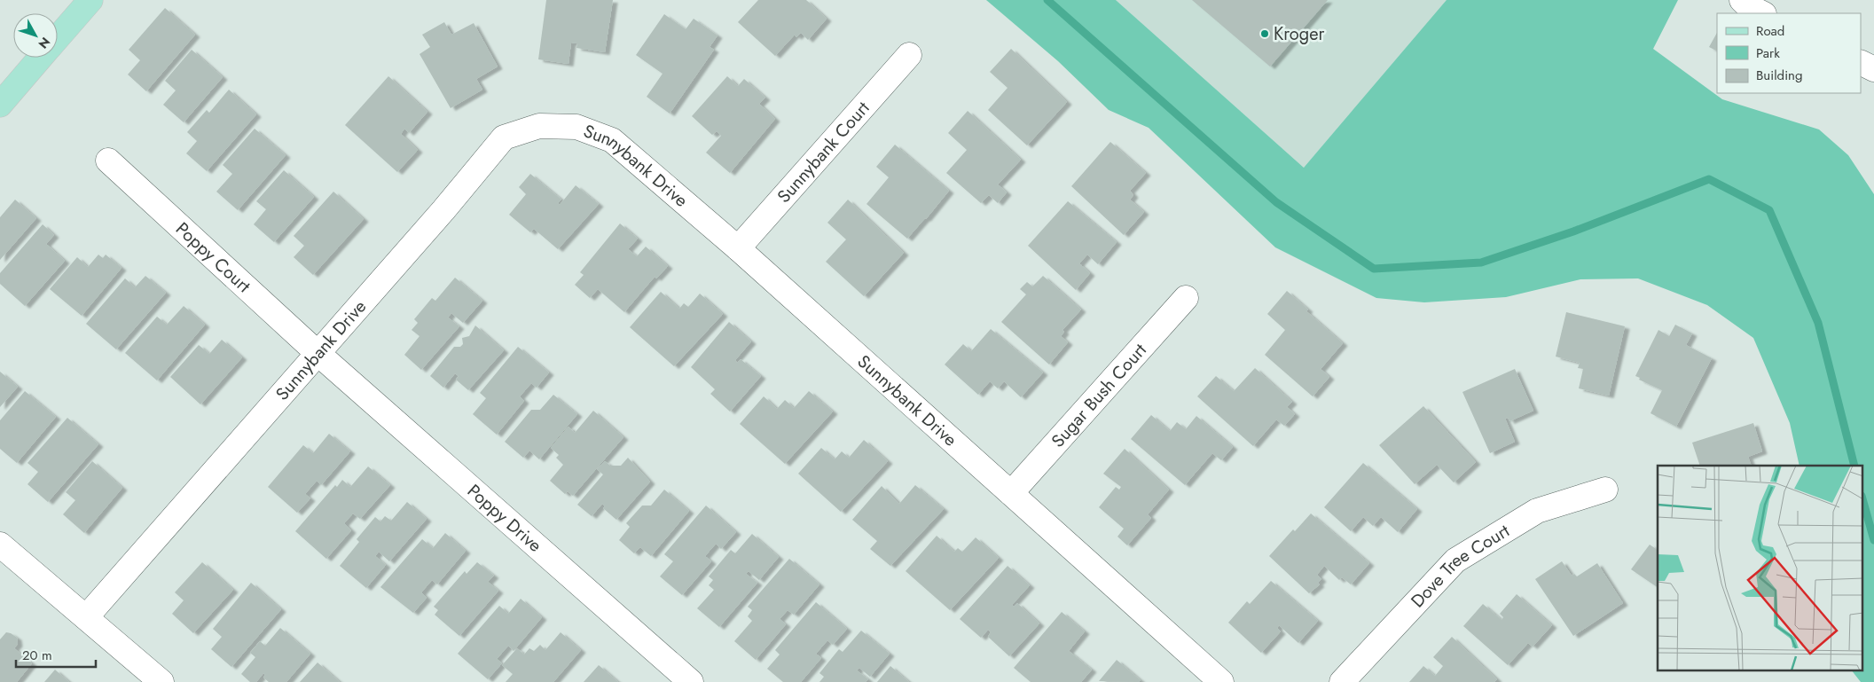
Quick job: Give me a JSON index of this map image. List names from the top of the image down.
{
  "streets": {
    "street": [
      "Sunnybank Court",
      "Sunnybank Drive",
      "Poppy Court",
      "Sugar Bush Court",
      "Poppy Drive",
      "Dove Tree Court"
    ]
  },
  "crossings": [
    ["Sunnybank Court", "Sunnybank Drive"],
    ["Sunnybank Drive", "Poppy Court"],
    ["Sunnybank Drive", "Sugar Bush Court"],
    ["Sunnybank Drive", "Poppy Drive"],
    ["Poppy Court", "Poppy Drive"]
  ],
  "places": ["Kroger"],
  "legend": ["Road", "Park", "Building"],
  "scale_bar": "20 m",
  "north": "bottom right"
}
